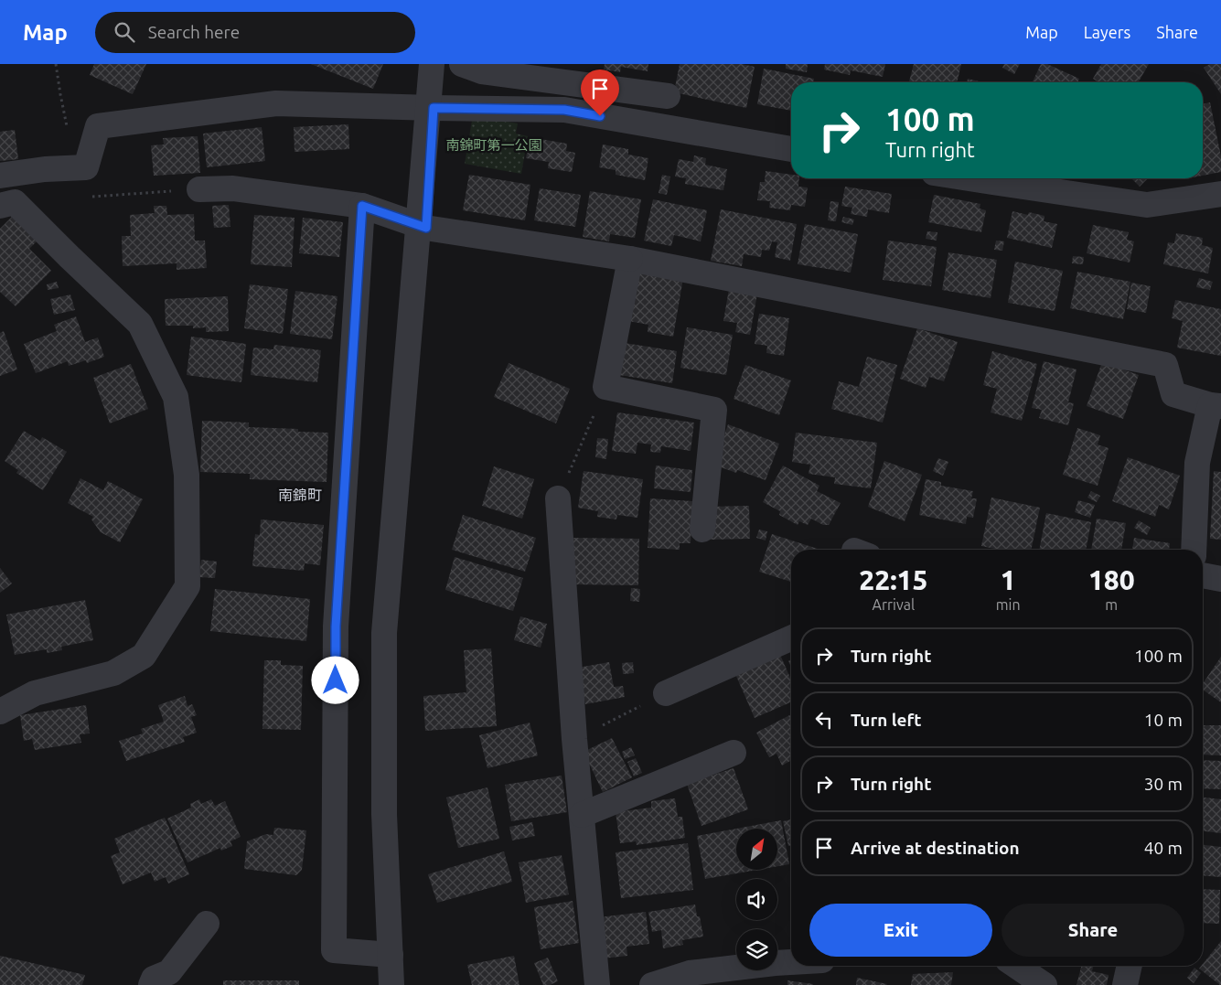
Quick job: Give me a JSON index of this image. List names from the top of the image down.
{
  "districts": ["南錦町"],
  "parks": ["南錦町第一公園"],
  "north": "top right",
  "page": {
    "header": "Map",
    "search": "Search here",
    "nav": ["Map", "Layers", "Share"],
    "turn": ["100 m", "Turn right"],
    "eta": [
      "22:15",
      "Arrival",
      "1",
      "min",
      "180",
      "m"
    ],
    "list": [
      {
        "name": "Turn right",
        "value": "100 m"
      },
      {
        "name": "Turn left",
        "value": "10 m"
      },
      {
        "name": "Turn right",
        "value": "30 m"
      },
      {
        "name": "Arrive at destination",
        "value": "40 m"
      }
    ],
    "buttons": ["Exit", "Share"]
  }
}
